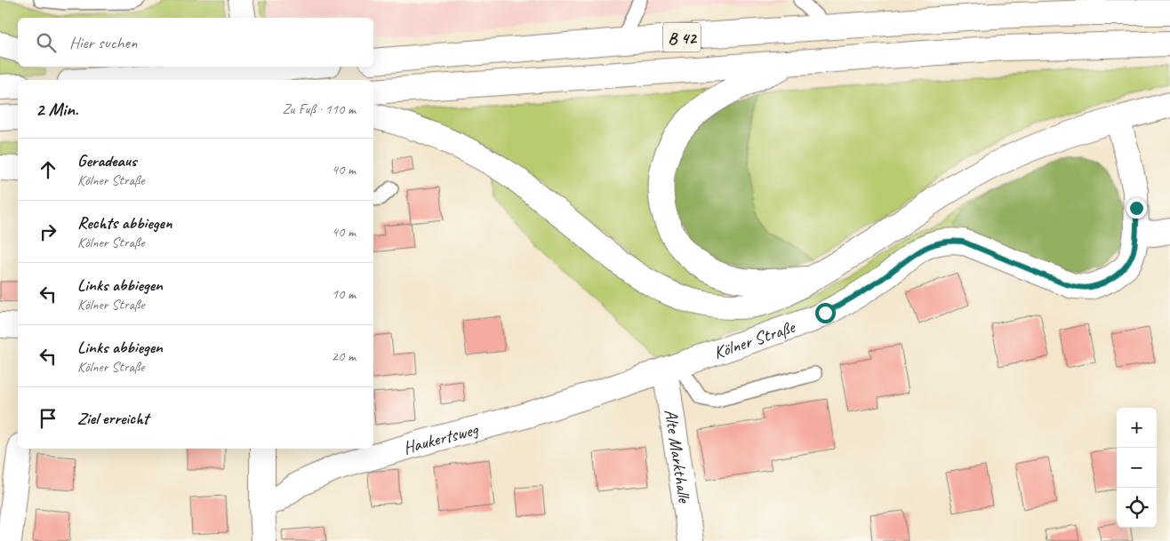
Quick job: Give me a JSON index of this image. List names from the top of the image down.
{
  "streets": {
    "main road": [
      "B 42",
      "Kölner Straße",
      "Haukertsweg",
      "Alte Markthalle"
    ]
  },
  "crossings": [
    ["Kölner Straße", "Haukertsweg"],
    ["Kölner Straße", "Alte Markthalle"]
  ],
  "page": {
    "search": "Hier suchen",
    "heading": ["2 Min.", "Zu Fuß · 110 m"],
    "list": [
      ["Geradeaus", "Kölner Straße", "40 m"],
      ["Rechts abbiegen", "Kölner Straße", "40 m"],
      ["Links abbiegen", "Kölner Straße", "10 m"],
      ["Links abbiegen", "Kölner Straße", "20 m"],
      "Ziel erreicht"
    ],
    "map_buttons": ["+", "−"]
  }
}
